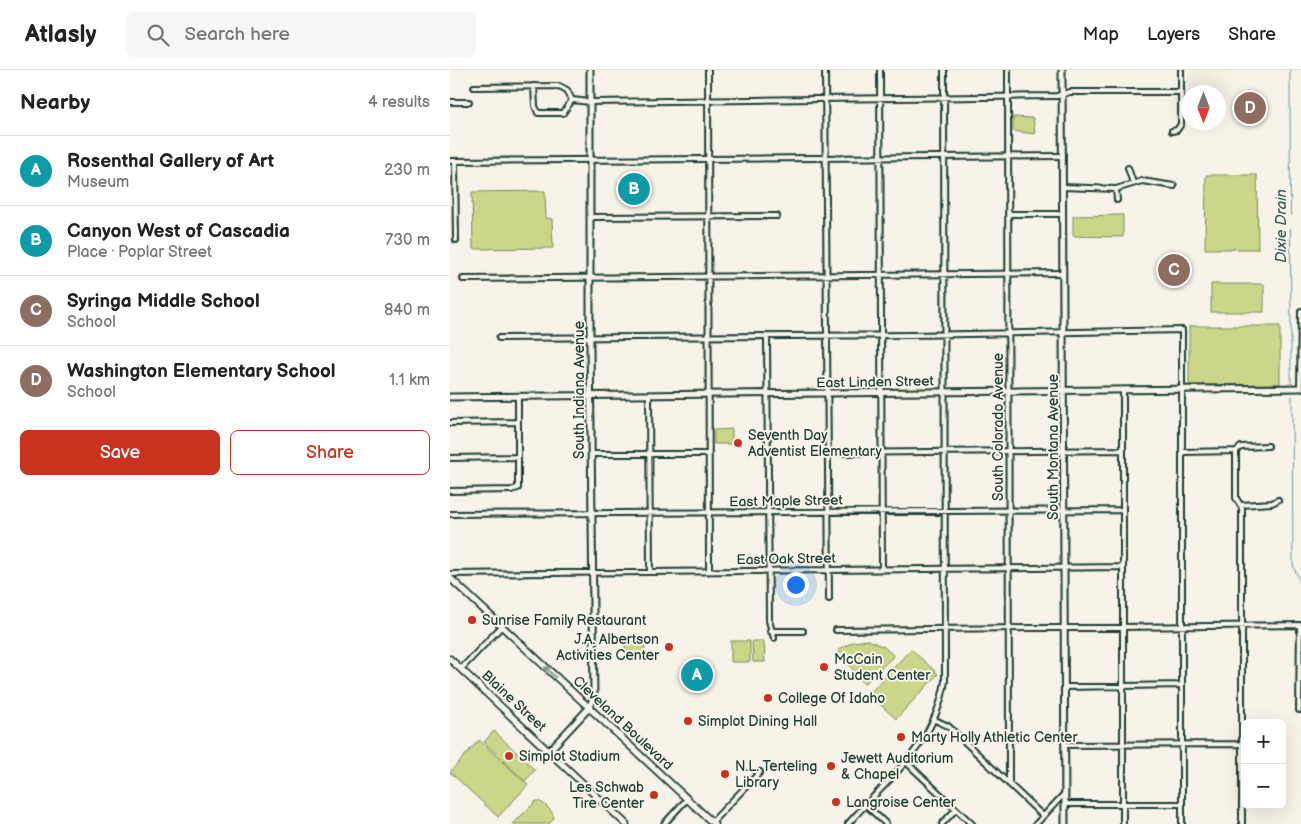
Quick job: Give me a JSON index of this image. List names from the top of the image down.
{
  "streets": {
    "main road": [
      "East Linden Street",
      "South Indiana Avenue",
      "South Montana Avenue",
      "Blaine Street",
      "Cleveland Boulevard"
    ],
    "street": ["South Colorado Avenue", "East Maple Street", "East Oak Street"]
  },
  "crossings": [
    ["East Linden Street", "South Indiana Avenue"],
    ["East Linden Street", "South Colorado Avenue"],
    ["East Linden Street", "South Montana Avenue"],
    ["South Indiana Avenue", "East Maple Street"],
    ["South Indiana Avenue", "East Oak Street"],
    ["South Indiana Avenue", "Cleveland Boulevard"],
    ["South Colorado Avenue", "East Maple Street"],
    ["South Colorado Avenue", "East Oak Street"],
    ["South Montana Avenue", "East Maple Street"],
    ["South Montana Avenue", "East Oak Street"],
    ["East Oak Street", "Cleveland Boulevard"]
  ],
  "water": ["Dixie Drain"],
  "places": [
    "Seventh Day Adventist Elementary",
    "Sunrise Family Restaurant",
    "J.A. Albertson Activities Center",
    "McCain Student Center",
    "College Of Idaho",
    "Simplot Dining Hall",
    "Marty Holly Athletic Center",
    "Simplot Stadium",
    "Jewett Auditorium & Chapel",
    "N.L. Terteling Library",
    "Les Schwab Tire Center",
    "Langroise Center"
  ],
  "north": "bottom",
  "page": {
    "header": "Atlasly",
    "search": "Search here",
    "nav": ["Map", "Layers", "Share"],
    "heading": ["Nearby", "4 results"],
    "pins": [
      "D",
      "B",
      "C",
      "A"
    ],
    "list": [
      {
        "mark": "A",
        "name": "Rosenthal Gallery of Art",
        "note": "Museum",
        "value": "230 m"
      },
      {
        "mark": "B",
        "name": "Canyon West of Cascadia",
        "note": "Place · Poplar Street",
        "value": "730 m"
      },
      {
        "mark": "C",
        "name": "Syringa Middle School",
        "note": "School",
        "value": "840 m"
      },
      {
        "mark": "D",
        "name": "Washington Elementary School",
        "note": "School",
        "value": "1.1 km"
      }
    ],
    "buttons": ["Save", "Share"],
    "map_buttons": ["+", "−"]
  }
}
